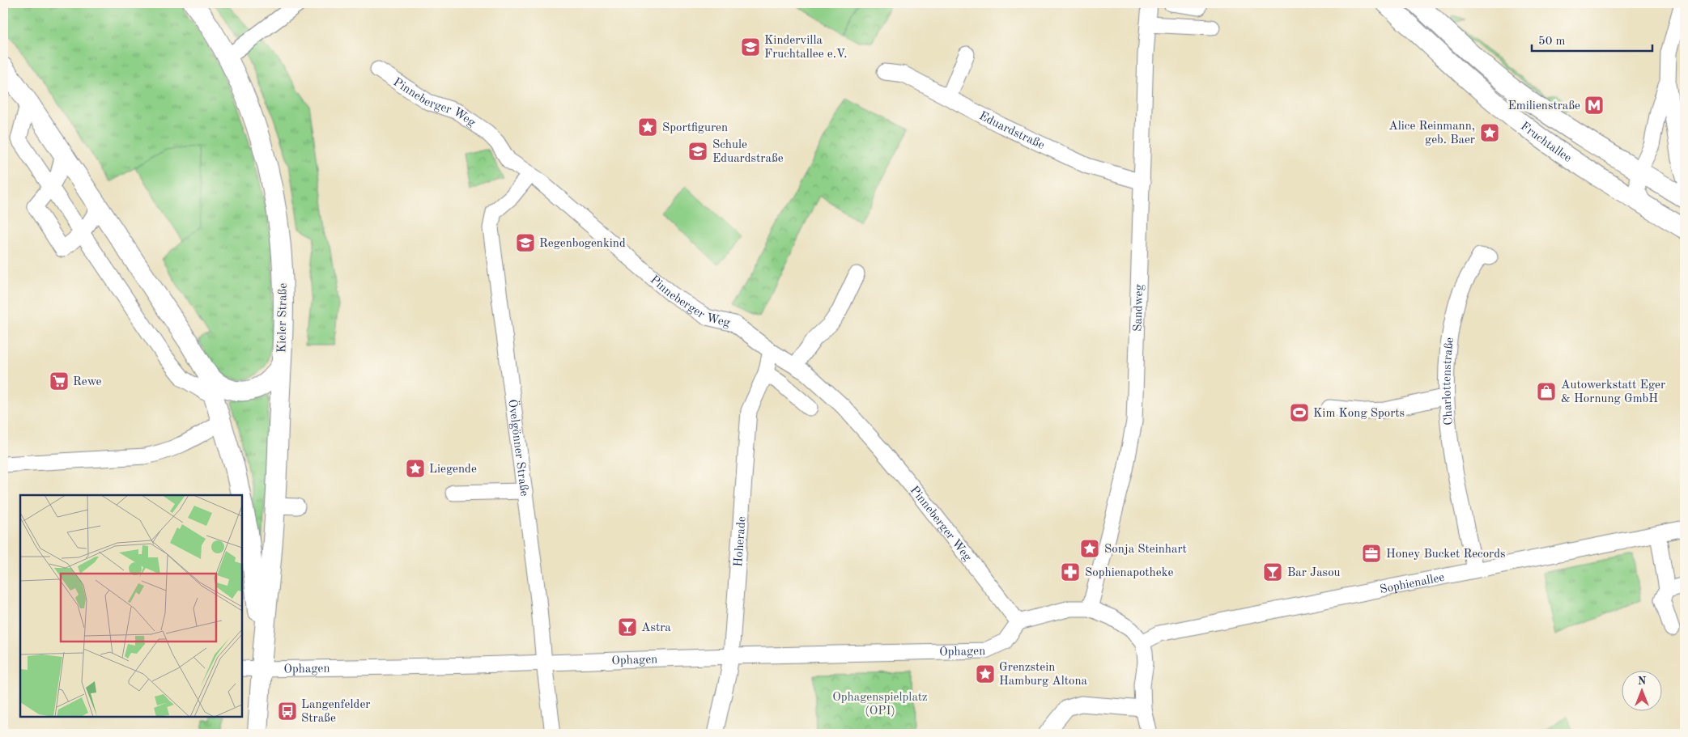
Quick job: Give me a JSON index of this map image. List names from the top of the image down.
{
  "streets": {
    "main road": ["Fruchtallee", "Kieler Straße"],
    "street": [
      "Pinneberger Weg",
      "Eduardstraße",
      "Sandweg",
      "Charlottenstraße",
      "Övelgönner Straße",
      "Hoherade",
      "Sophienallee",
      "Ophagen"
    ]
  },
  "crossings": [
    ["Pinneberger Weg", "Övelgönner Straße"],
    ["Pinneberger Weg", "Hoherade"],
    ["Pinneberger Weg", "Ophagen"],
    ["Eduardstraße", "Sandweg"],
    ["Kieler Straße", "Ophagen"],
    ["Charlottenstraße", "Sophienallee"],
    ["Övelgönner Straße", "Ophagen"],
    ["Hoherade", "Ophagen"]
  ],
  "parks": ["Ophagenspielplatz (OPI)"],
  "places": {
    "school or university": ["Kindervilla Fruchtallee e.V.", "Schule Eduardstraße", "Regenbogenkind"],
    "metro station": ["Emilienstraße"],
    "place": [
      "Sportfiguren",
      "Alice Reinmann, geb. Baer",
      "Liegende",
      "Sonja Steinhart",
      "Grenzstein Hamburg Altona"
    ],
    "supermarket": ["Rewe"],
    "shop": ["Autowerkstatt Eger & Hornung GmbH"],
    "sports": ["Kim Kong Sports"],
    "office": ["Honey Bucket Records"],
    "pharmacy": ["Sophienapotheke"],
    "bar": ["Bar Jasou", "Astra"],
    "bus stop": ["Langenfelder Straße"]
  },
  "scale_bar": "50 m",
  "north": "top"
}
